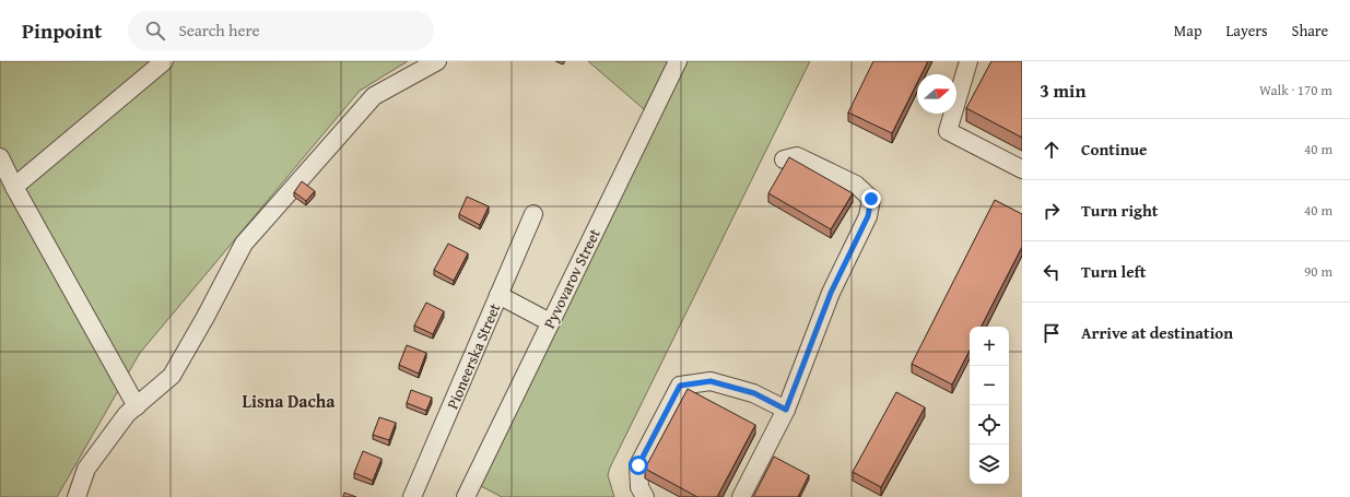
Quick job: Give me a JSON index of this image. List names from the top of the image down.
{
  "streets": {
    "street": ["Pyvovarov Street", "Pioneerska Street"]
  },
  "districts": ["Lisna Dacha"],
  "north": "right",
  "page": {
    "header": "Pinpoint",
    "search": "Search here",
    "nav": ["Map", "Layers", "Share"],
    "heading": ["3 min", "Walk · 170 m"],
    "list": [
      ["Continue", "40 m"],
      ["Turn right", "40 m"],
      ["Turn left", "90 m"],
      "Arrive at destination"
    ],
    "map_buttons": ["+", "−"]
  }
}
